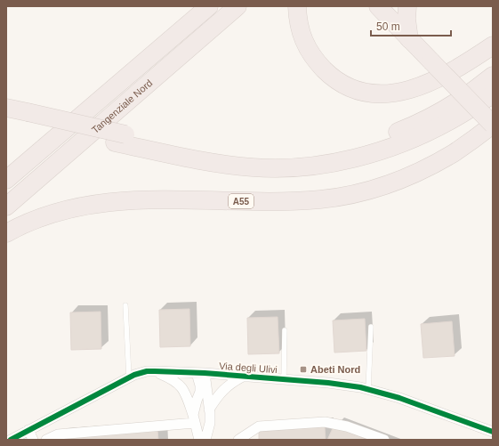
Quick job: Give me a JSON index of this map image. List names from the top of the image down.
{
  "streets": {
    "highway": ["Tangenziale Nord", "A55"],
    "street": ["Via degli Ulivi"]
  },
  "places": {
    "transit": ["Abeti Nord"]
  },
  "scale_bar": "50 m"
}
